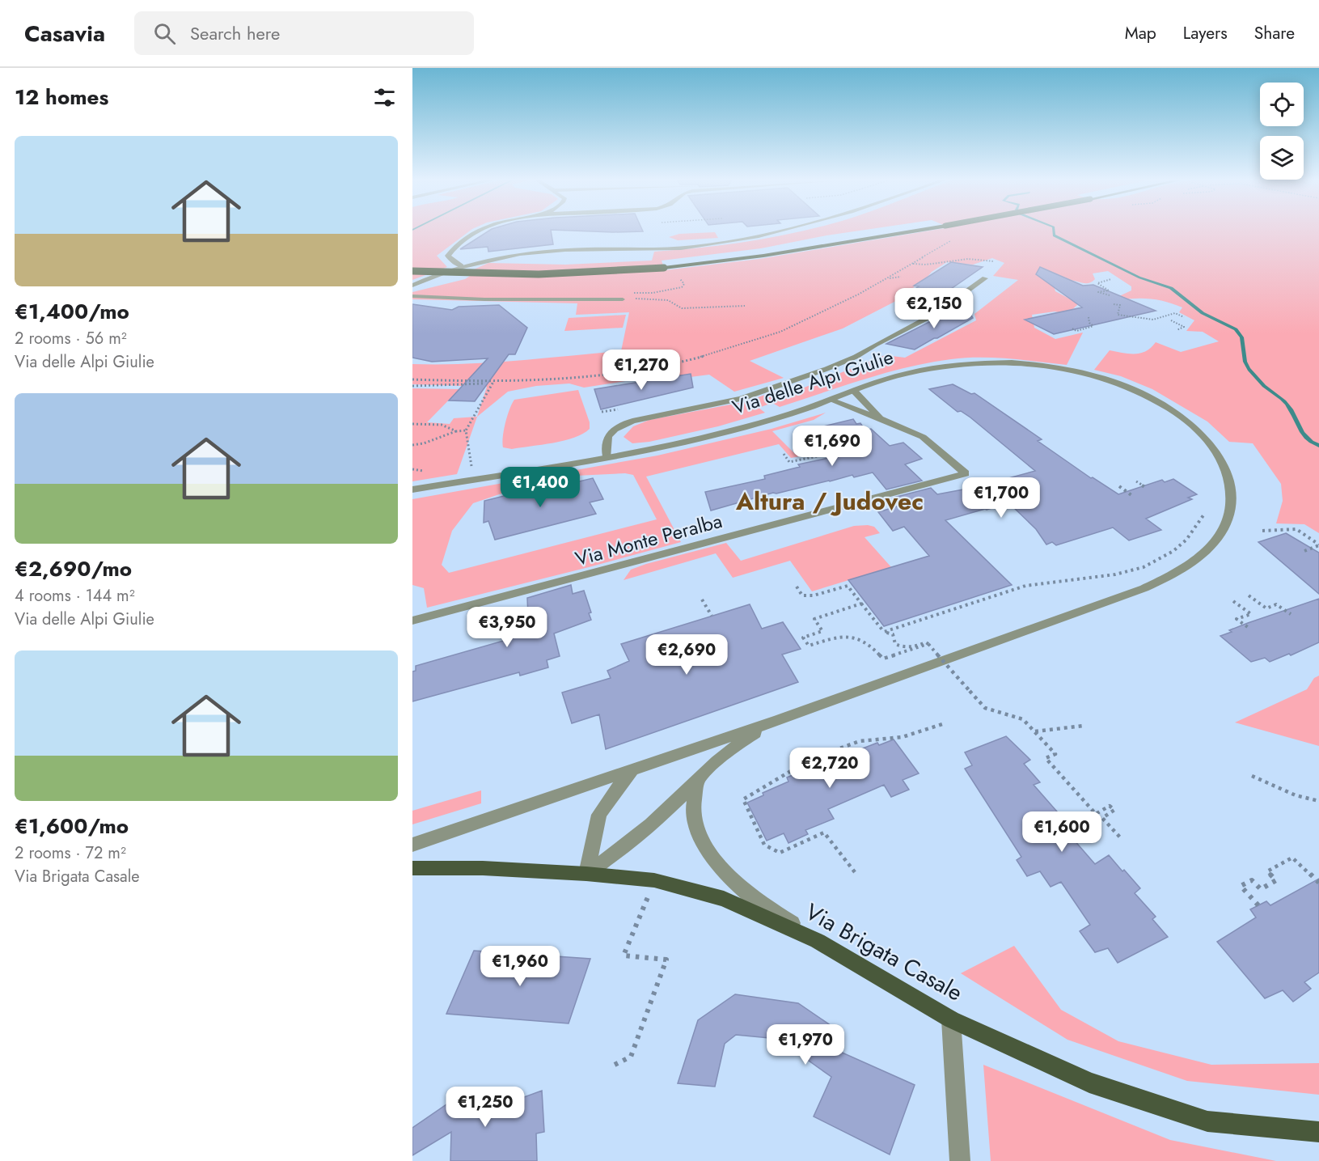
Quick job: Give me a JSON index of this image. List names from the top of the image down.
{
  "streets": {
    "main road": ["Via Brigata Casale"],
    "street": ["Via delle Alpi Giulie", "Via Monte Peralba"]
  },
  "crossings": [
    ["Via delle Alpi Giulie", "Via Monte Peralba"],
    ["Via delle Alpi Giulie", "Via Brigata Casale"]
  ],
  "districts": ["Altura / Judovec"],
  "page": {
    "header": "Casavia",
    "search": "Search here",
    "nav": ["Map", "Layers", "Share"],
    "heading": "12 homes",
    "list": [
      {
        "name": "€1,400/mo",
        "note": "2 rooms · 56 m² · Via delle Alpi Giulie"
      },
      {
        "name": "€2,690/mo",
        "note": "4 rooms · 144 m² · Via delle Alpi Giulie"
      },
      {
        "name": "€1,600/mo",
        "note": "2 rooms · 72 m² · Via Brigata Casale"
      }
    ],
    "price": [
      "€2,150",
      "€1,270",
      "€1,690",
      "€1,400",
      "€1,700",
      "€3,950",
      "€2,690",
      "€2,720",
      "€1,600",
      "€1,960",
      "€1,970",
      "€1,250"
    ]
  }
}
